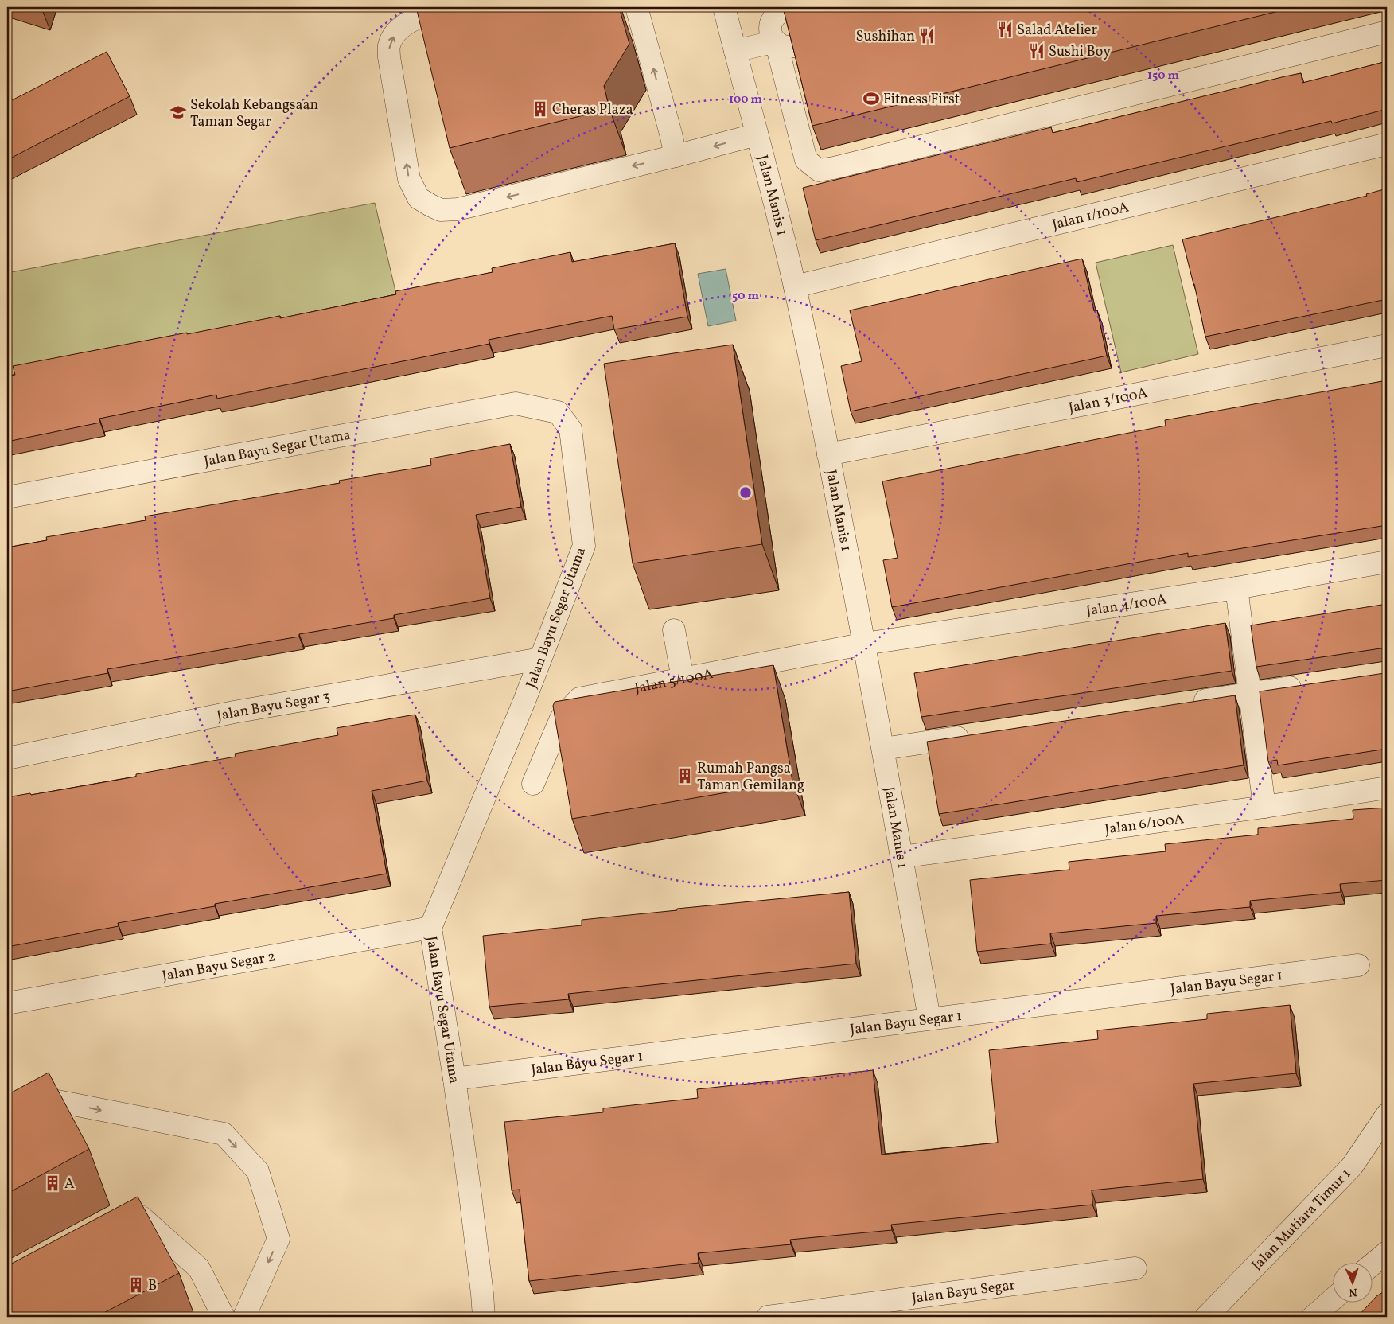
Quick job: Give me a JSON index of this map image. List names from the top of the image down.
{
  "streets": {
    "street": [
      "Jalan Manis 1",
      "Jalan 1/100A",
      "Jalan 3/100A",
      "Jalan Bayu Segar Utama",
      "Jalan 4/100A",
      "Jalan 5/100A",
      "Jalan Bayu Segar 3",
      "Jalan 6/100A",
      "Jalan Bayu Segar 2",
      "Jalan Bayu Segar 1",
      "Jalan Mutiara Timur 1",
      "Jalan Bayu Segar"
    ]
  },
  "crossings": [
    ["Jalan Manis 1", "Jalan 1/100A"],
    ["Jalan Manis 1", "Jalan 3/100A"],
    ["Jalan Manis 1", "Jalan 4/100A"],
    ["Jalan Manis 1", "Jalan 5/100A"],
    ["Jalan Manis 1", "Jalan 6/100A"],
    ["Jalan Manis 1", "Jalan Bayu Segar 1"],
    ["Jalan Bayu Segar Utama", "Jalan Bayu Segar 3"],
    ["Jalan Bayu Segar Utama", "Jalan Bayu Segar 2"],
    ["Jalan Bayu Segar Utama", "Jalan Bayu Segar 1"],
    ["Jalan 4/100A", "Jalan 5/100A"]
  ],
  "places": {
    "restaurant": ["Salad Atelier", "Sushihan", "Sushi Boy"],
    "sports": ["Fitness First"],
    "building": [
      "Cheras Plaza",
      "Rumah Pangsa Taman Gemilang",
      "A",
      "B"
    ],
    "school or university": ["Sekolah Kebangsaan Taman Segar"]
  },
  "north": "bottom",
  "rings": ["150 m", "100 m", "50 m"]
}
